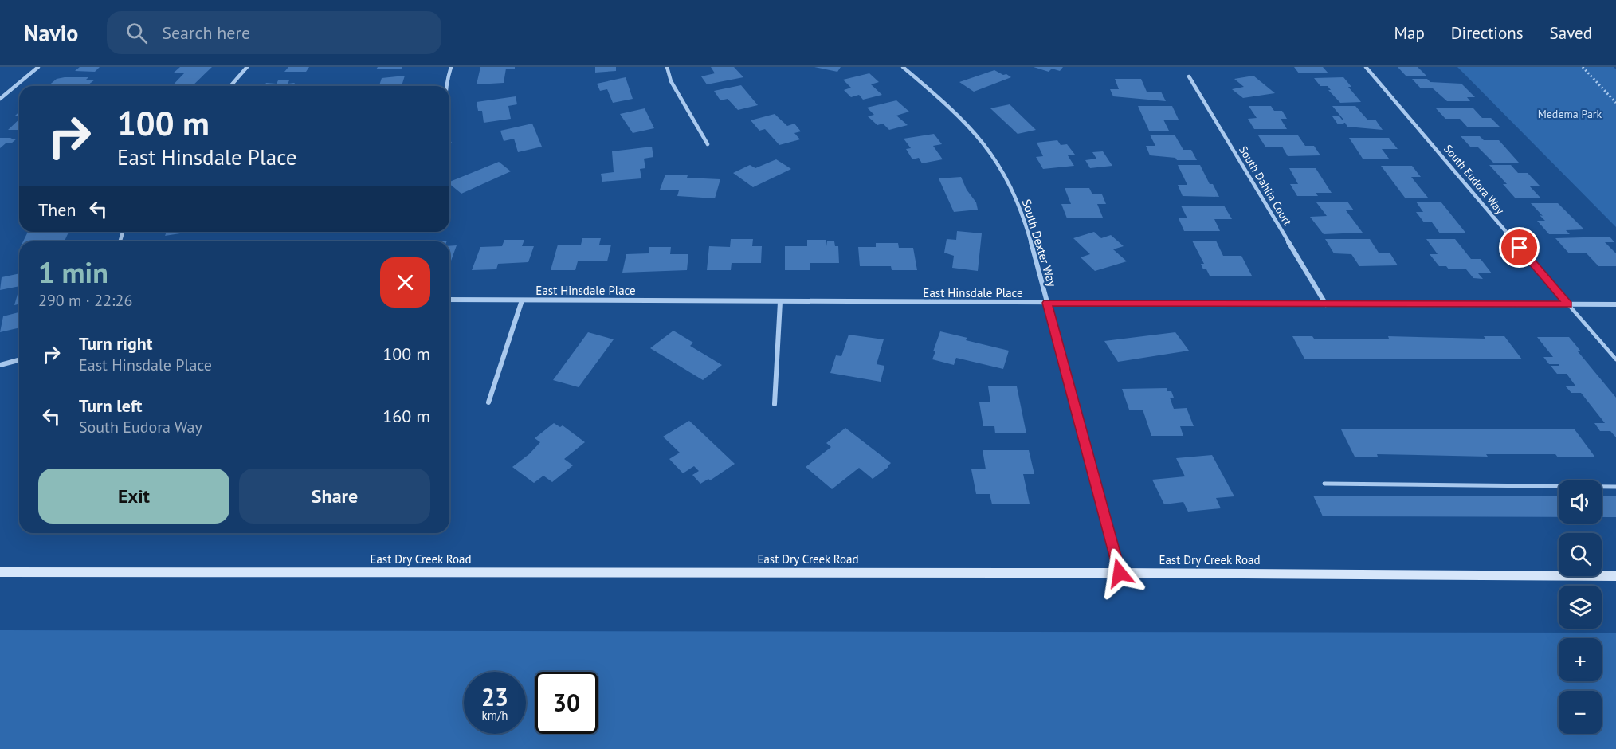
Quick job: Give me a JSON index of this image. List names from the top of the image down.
{
  "streets": {
    "main road": ["East Dry Creek Road"],
    "street": [
      "South Eudora Way",
      "South Dahlia Court",
      "South Dexter Way",
      "East Hinsdale Place"
    ]
  },
  "crossings": [
    ["South Eudora Way", "East Hinsdale Place"],
    ["South Dahlia Court", "East Hinsdale Place"],
    ["South Dexter Way", "East Hinsdale Place"],
    ["South Dexter Way", "East Dry Creek Road"]
  ],
  "parks": ["Medema Park"],
  "page": {
    "header": "Navio",
    "search": "Search here",
    "nav": ["Map", "Directions", "Saved"],
    "turn": ["100 m", "East Hinsdale Place"],
    "then": "Then",
    "heading": ["1 min", "290 m · 22:26"],
    "list": [
      {
        "name": "Turn right",
        "note": "East Hinsdale Place",
        "value": "100 m"
      },
      {
        "name": "Turn left",
        "note": "South Eudora Way",
        "value": "160 m"
      }
    ],
    "buttons": ["Exit", "Share"],
    "map_buttons": ["+", "−"],
    "speed": "23 km/h",
    "limit": "30"
  }
}
